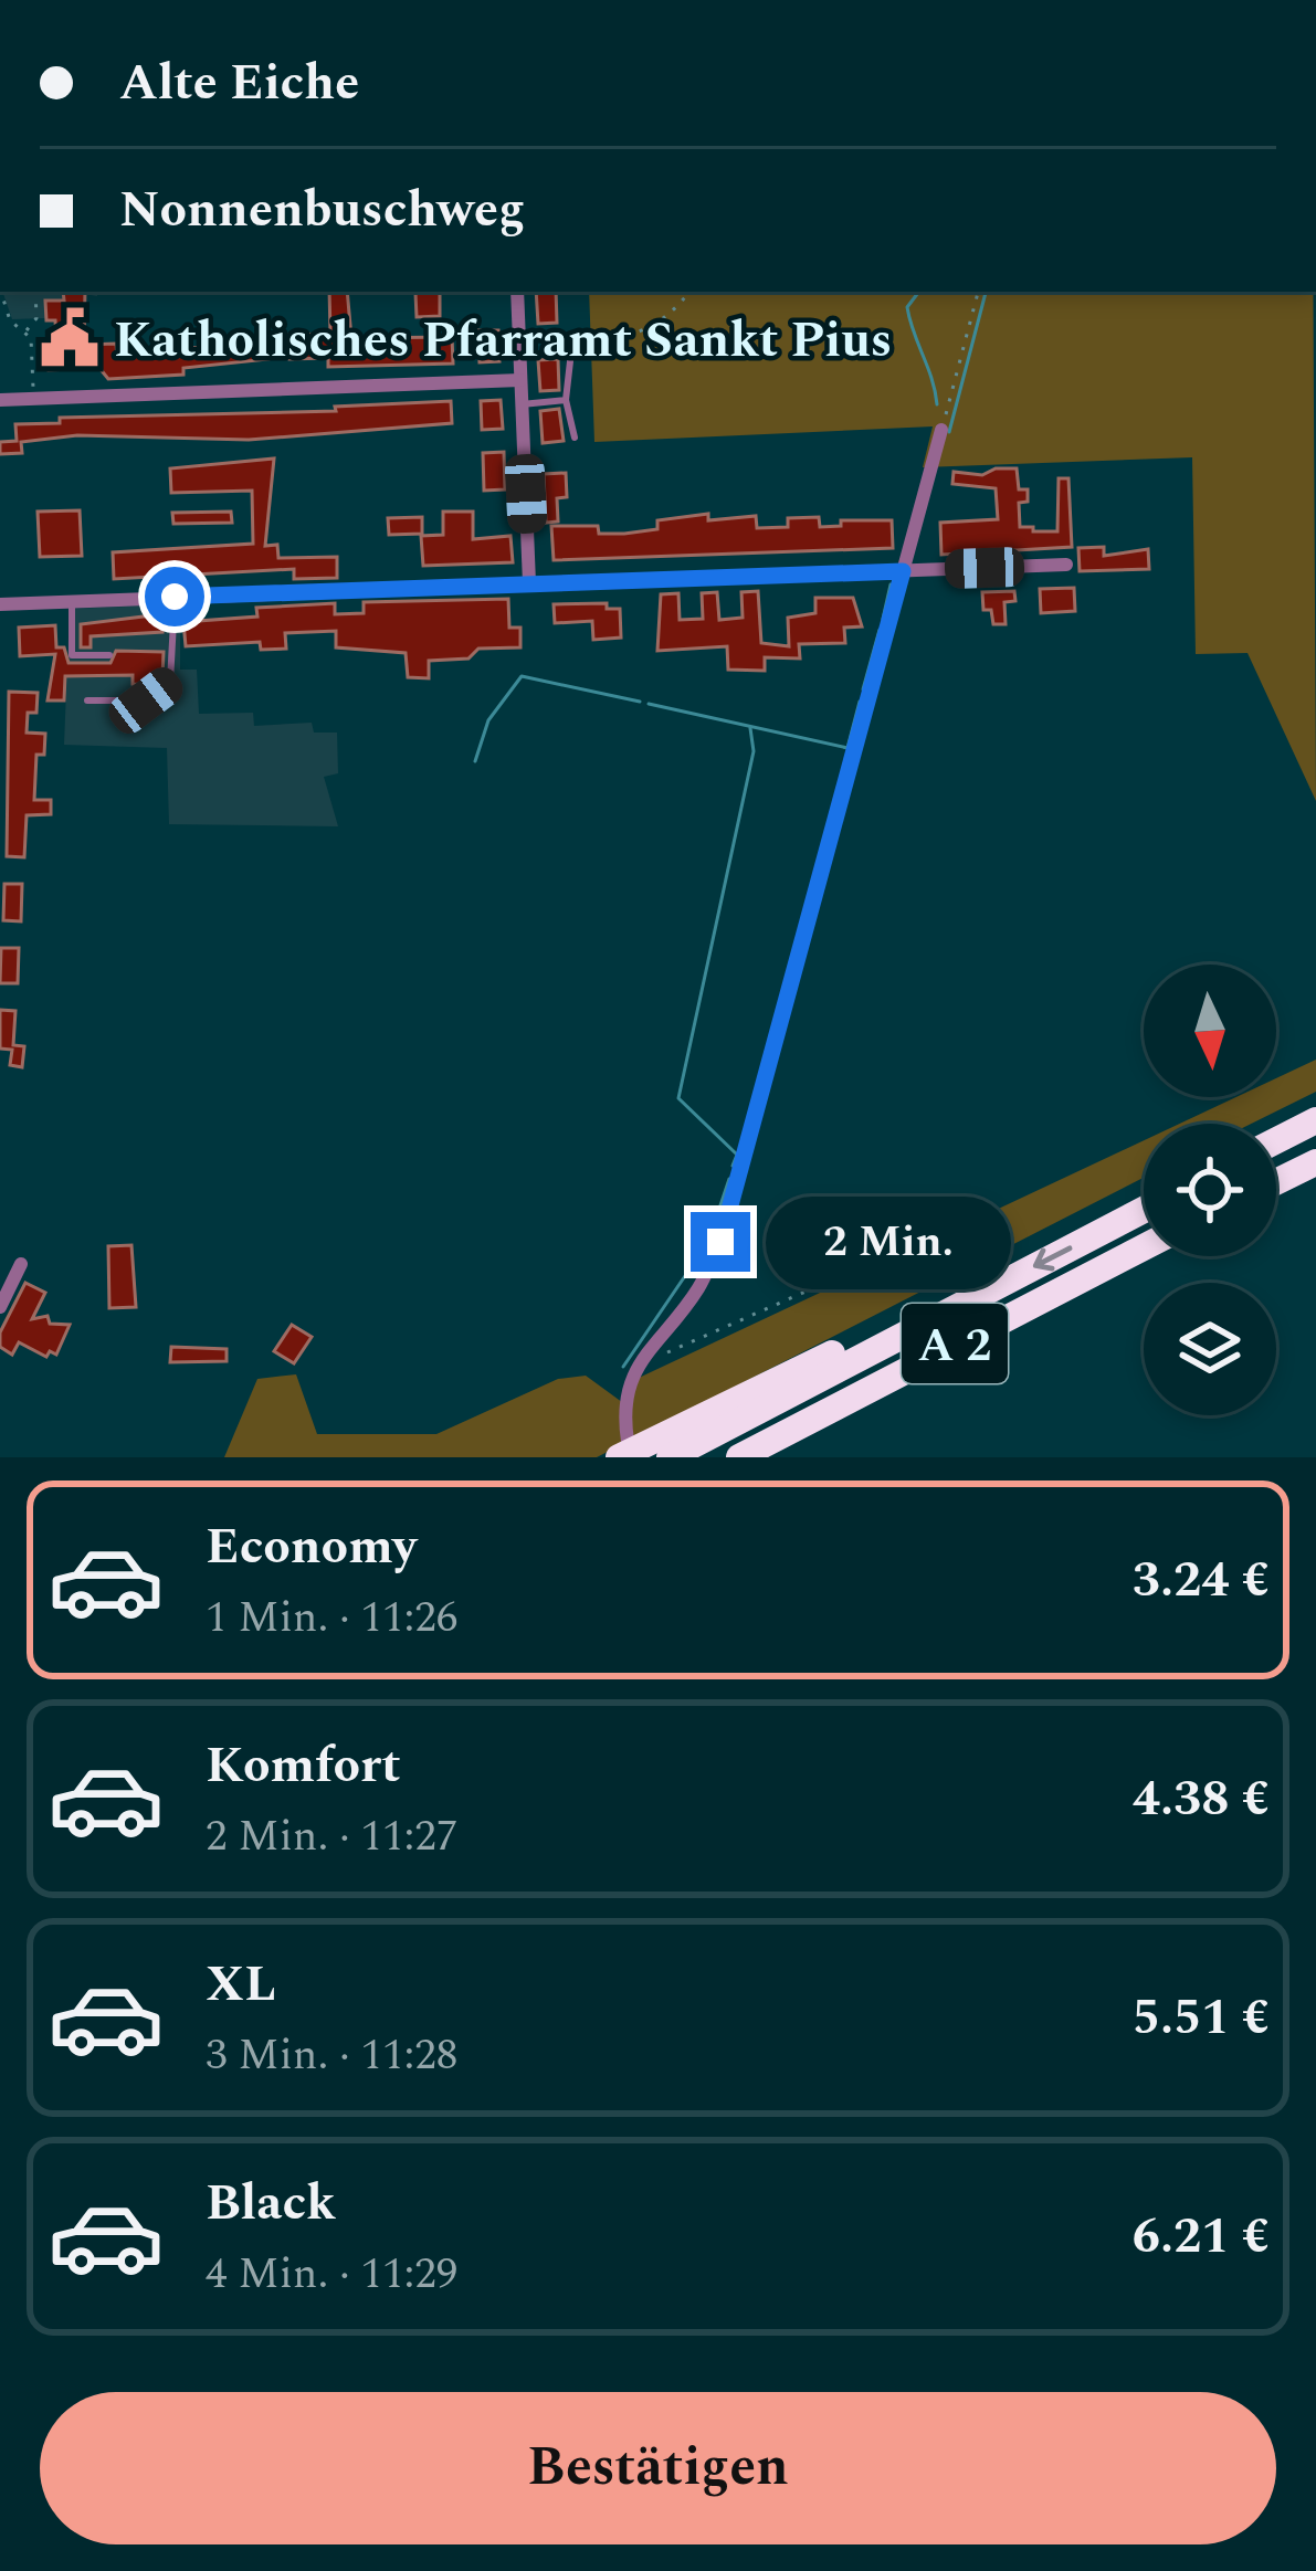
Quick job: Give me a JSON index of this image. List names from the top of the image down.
{
  "streets": {
    "highway": ["A 2"]
  },
  "places": {
    "public building": ["Katholisches Pfarramt Sankt Pius"]
  },
  "north": "bottom",
  "page": {
    "banner": ["Alte Eiche", "Nonnenbuschweg"],
    "bubble": "2 Min.",
    "list": [
      {
        "name": "Economy",
        "note": "1 Min. · 11:26",
        "value": "3.24 €"
      },
      {
        "name": "Komfort",
        "note": "2 Min. · 11:27",
        "value": "4.38 €"
      },
      {
        "name": "XL",
        "note": "3 Min. · 11:28",
        "value": "5.51 €"
      },
      {
        "name": "Black",
        "note": "4 Min. · 11:29",
        "value": "6.21 €"
      }
    ],
    "buttons": "Bestätigen"
  }
}
